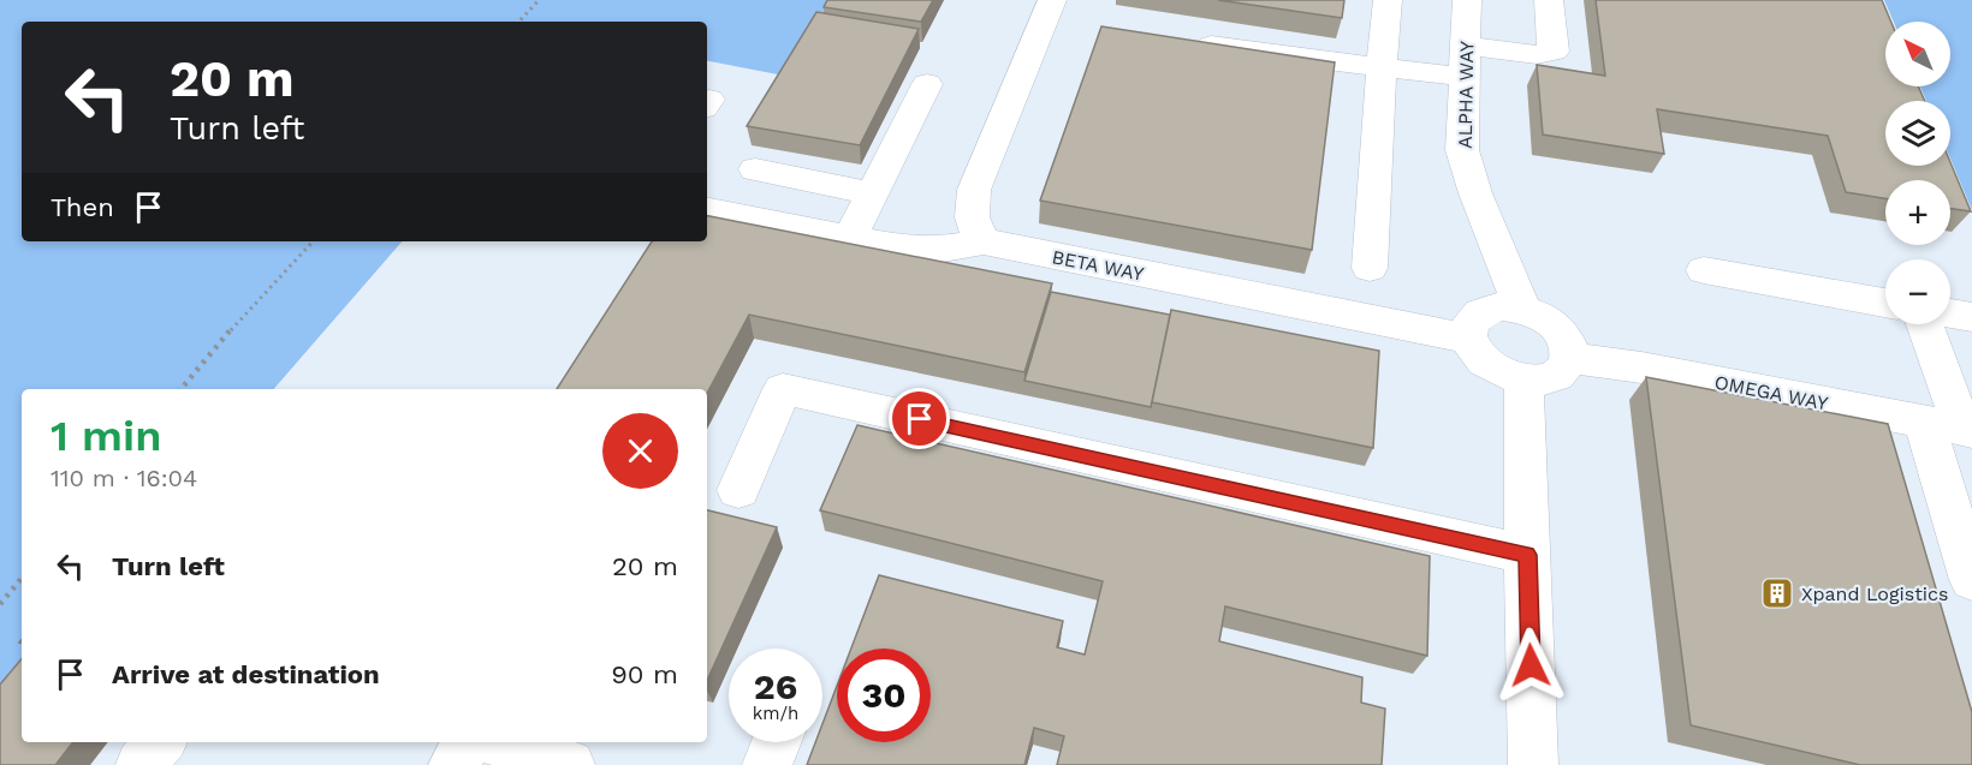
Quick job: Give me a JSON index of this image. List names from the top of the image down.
{
  "streets": {
    "street": ["ALPHA WAY", "BETA WAY", "OMEGA WAY"]
  },
  "crossings": [
    ["ALPHA WAY", "BETA WAY"],
    ["ALPHA WAY", "OMEGA WAY"],
    ["BETA WAY", "OMEGA WAY"]
  ],
  "places": {
    "building": ["Xpand Logistics"]
  },
  "north": "top left",
  "page": {
    "map_buttons": ["+", "−"],
    "turn": ["20 m", "Turn left"],
    "then": "Then",
    "heading": ["1 min", "110 m · 16:04"],
    "list": [
      {
        "name": "Turn left",
        "value": "20 m"
      },
      {
        "name": "Arrive at destination",
        "value": "90 m"
      }
    ],
    "speed": "26 km/h",
    "limit": "30"
  }
}
